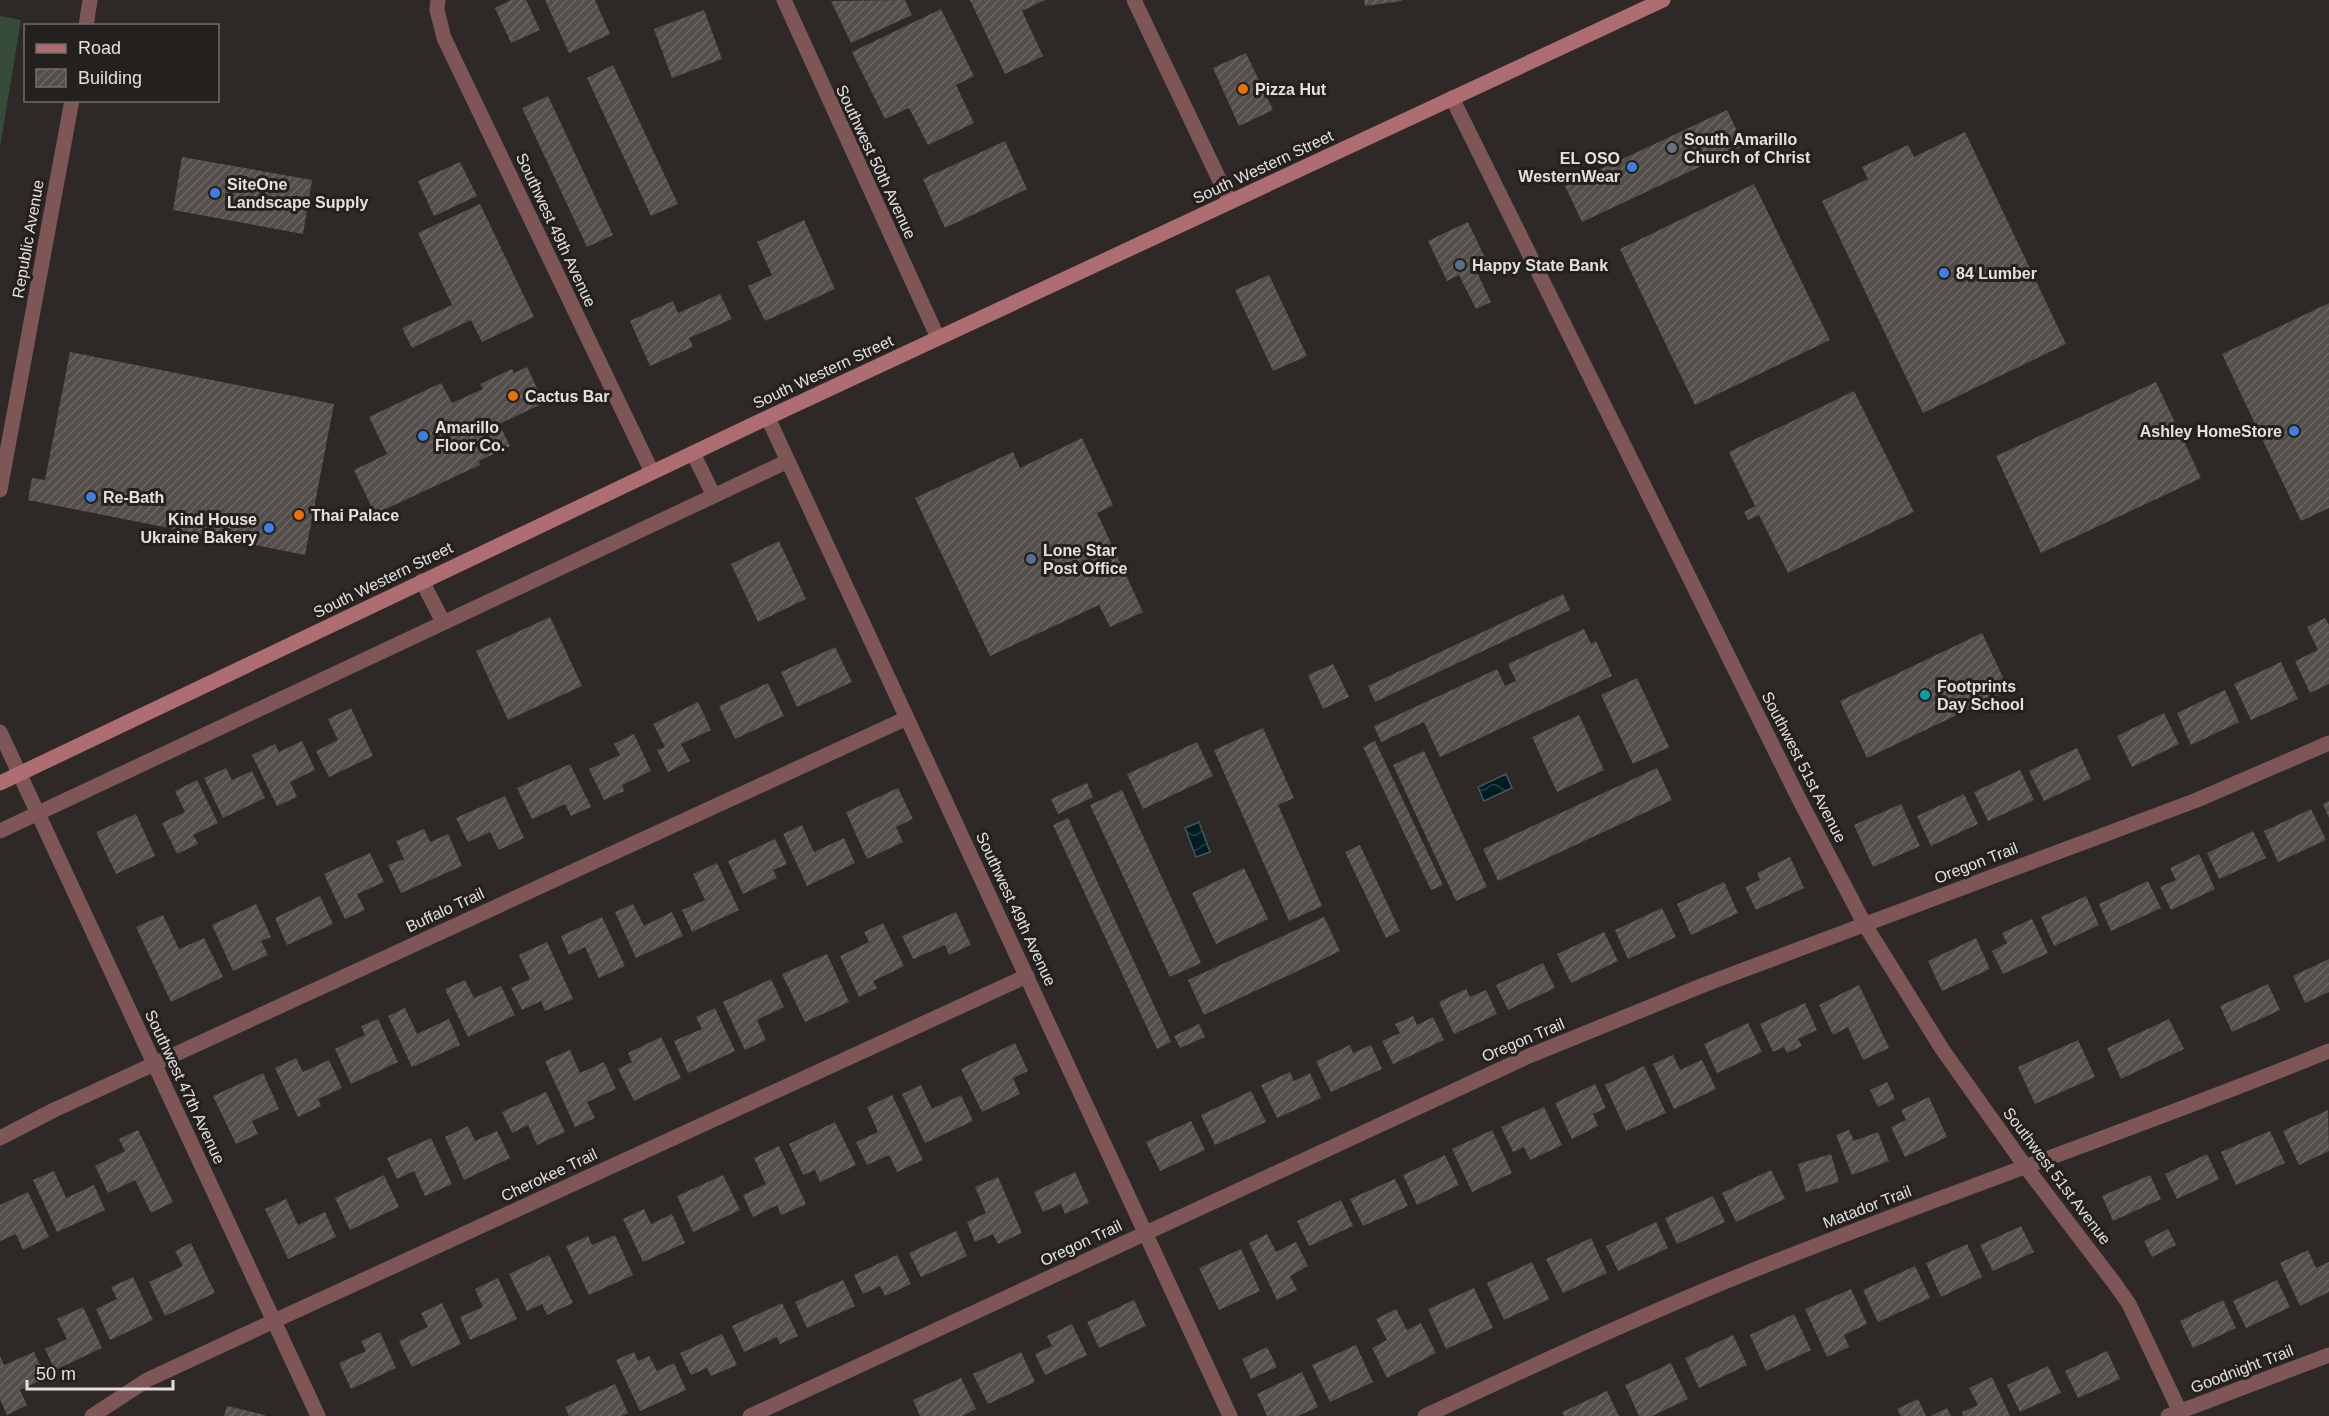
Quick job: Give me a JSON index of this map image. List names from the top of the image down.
{
  "streets": {
    "main road": ["South Western Street"],
    "street": [
      "Southwest 50th Avenue",
      "Southwest 49th Avenue",
      "Republic Avenue",
      "Southwest 51st Avenue",
      "Oregon Trail",
      "Buffalo Trail",
      "Southwest 47th Avenue",
      "Cherokee Trail",
      "Matador Trail",
      "Goodnight Trail"
    ]
  },
  "crossings": [
    ["Southwest 50th Avenue", "South Western Street"],
    ["South Western Street", "Southwest 49th Avenue"],
    ["South Western Street", "Southwest 51st Avenue"],
    ["South Western Street", "Southwest 47th Avenue"],
    ["Southwest 49th Avenue", "Oregon Trail"],
    ["Southwest 49th Avenue", "Buffalo Trail"],
    ["Southwest 49th Avenue", "Cherokee Trail"],
    ["Southwest 51st Avenue", "Oregon Trail"],
    ["Southwest 51st Avenue", "Matador Trail"],
    ["Southwest 51st Avenue", "Goodnight Trail"],
    ["Buffalo Trail", "Southwest 47th Avenue"],
    ["Southwest 47th Avenue", "Cherokee Trail"]
  ],
  "places": [
    "Pizza Hut",
    "South Amarillo Church of Christ",
    "EL OSO WesternWear",
    "SiteOne Landscape Supply",
    "Happy State Bank",
    "84 Lumber",
    "Cactus Bar",
    "Ashley HomeStore",
    "Amarillo Floor Co.",
    "Re-Bath",
    "Thai Palace",
    "Kind House Ukraine Bakery",
    "Lone Star Post Office",
    "Footprints Day School"
  ],
  "legend": ["Road", "Building"],
  "scale_bar": "50 m"
}
